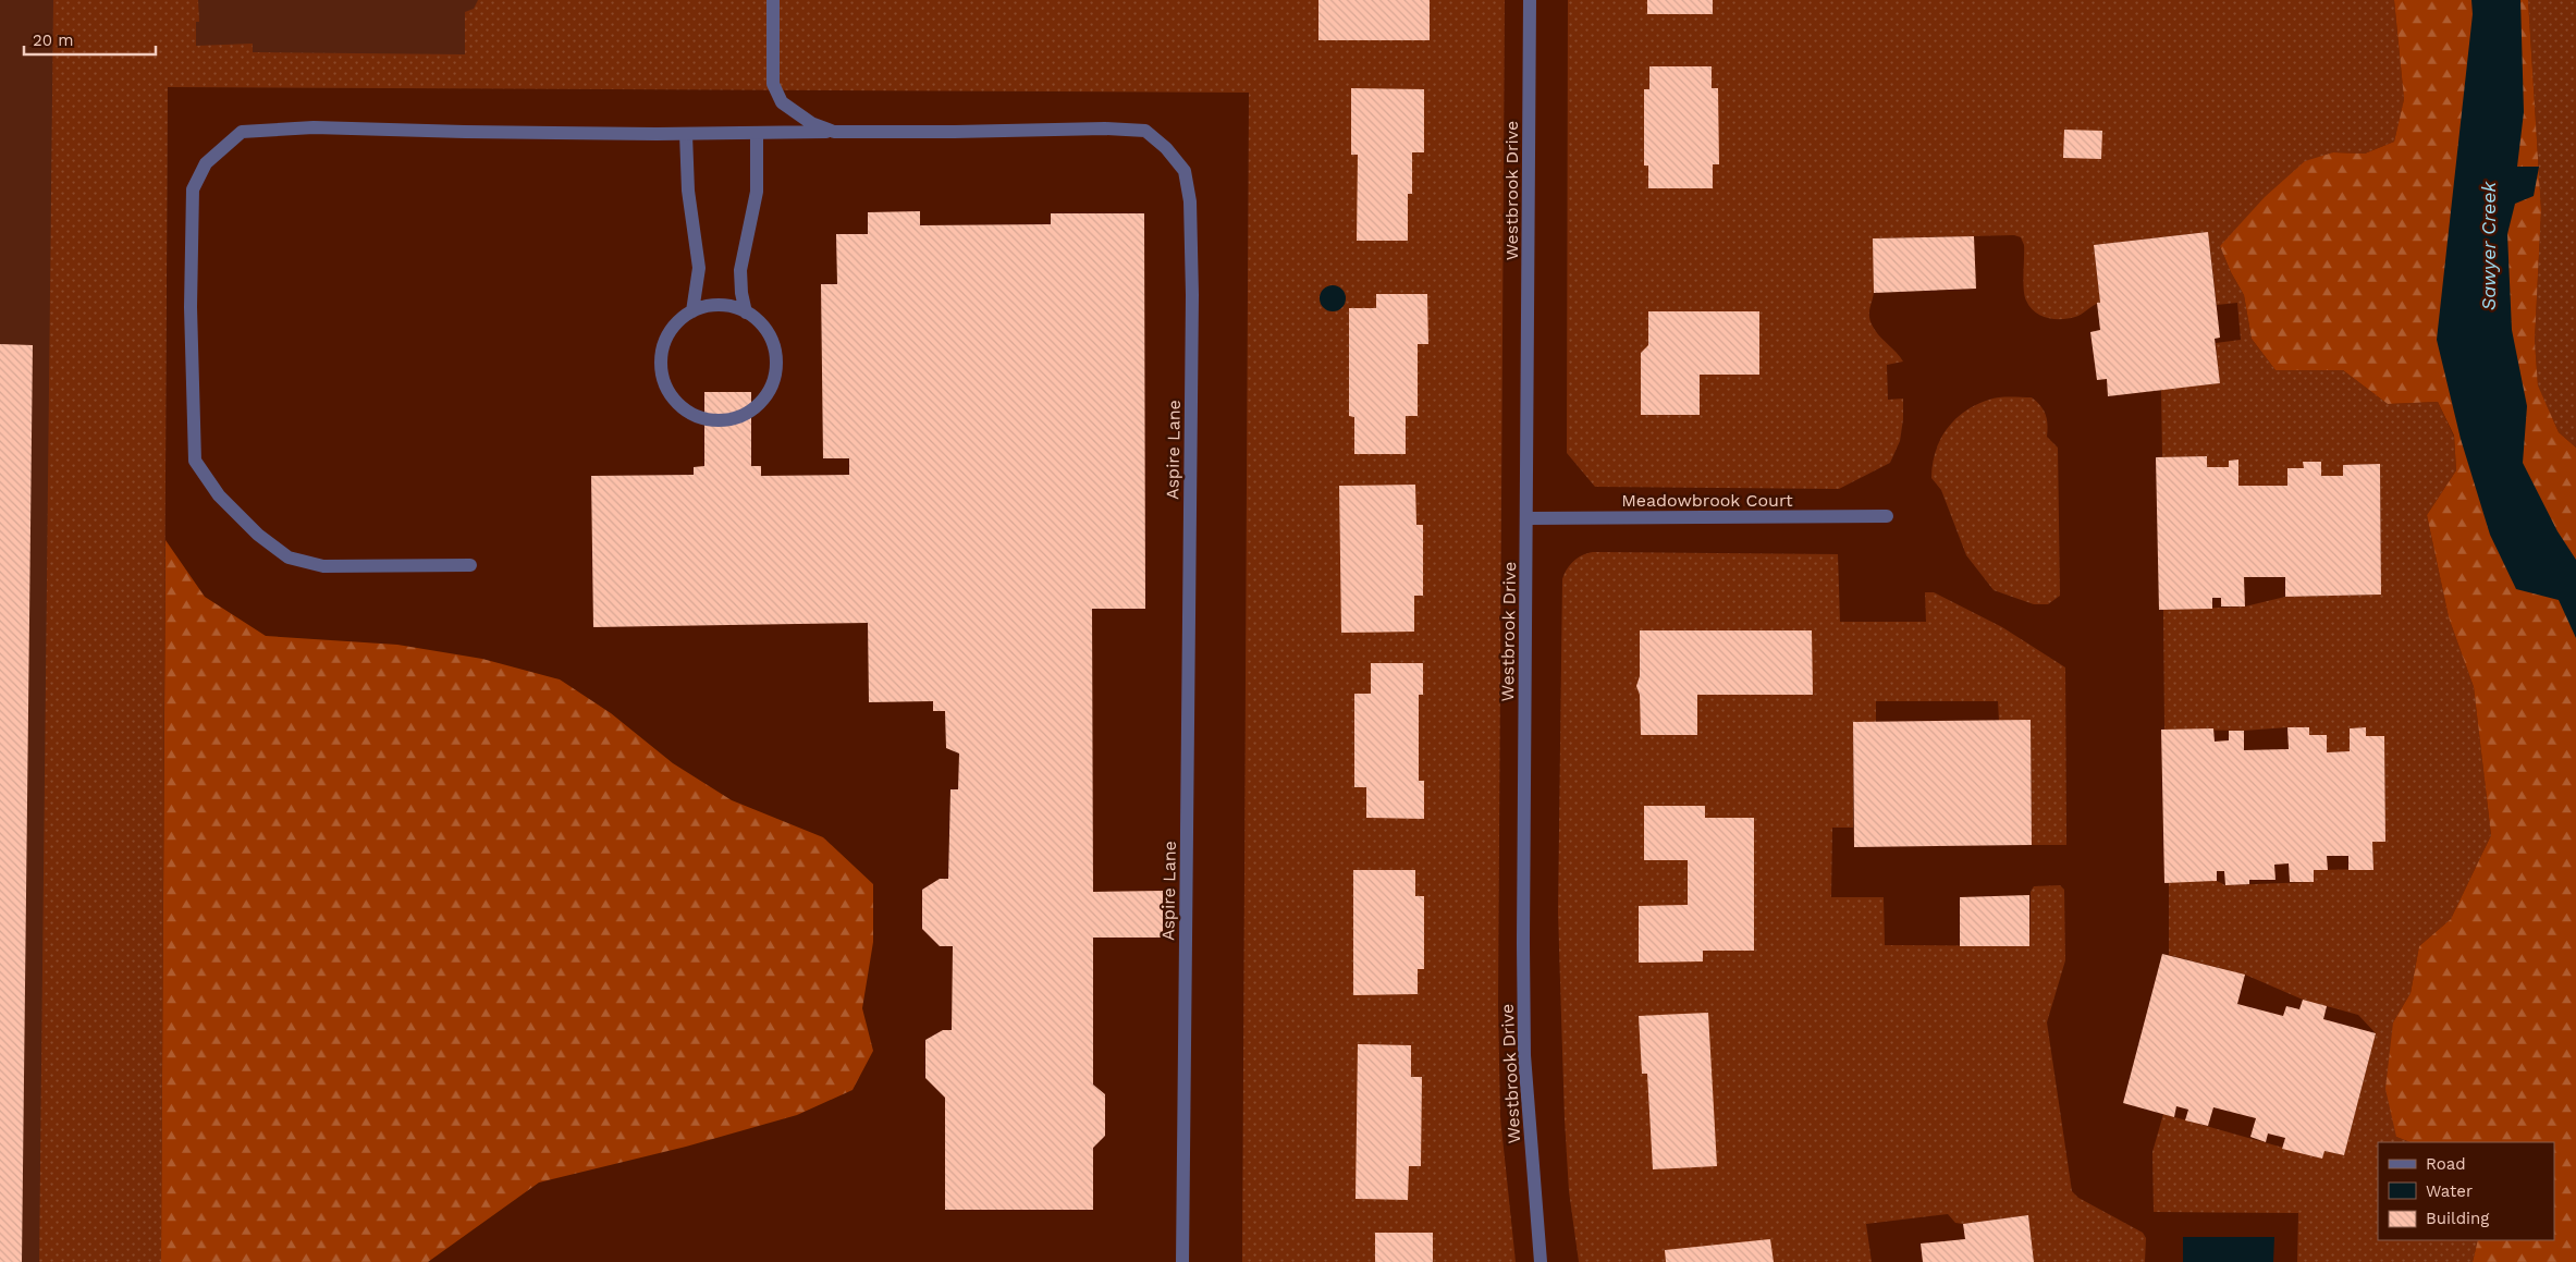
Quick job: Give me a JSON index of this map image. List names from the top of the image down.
{
  "streets": {
    "street": ["Westbrook Drive", "Aspire Lane", "Meadowbrook Court"]
  },
  "crossings": [
    ["Westbrook Drive", "Meadowbrook Court"]
  ],
  "water": ["Sawyer Creek"],
  "legend": ["Road", "Water", "Building"],
  "scale_bar": "20 m"
}
